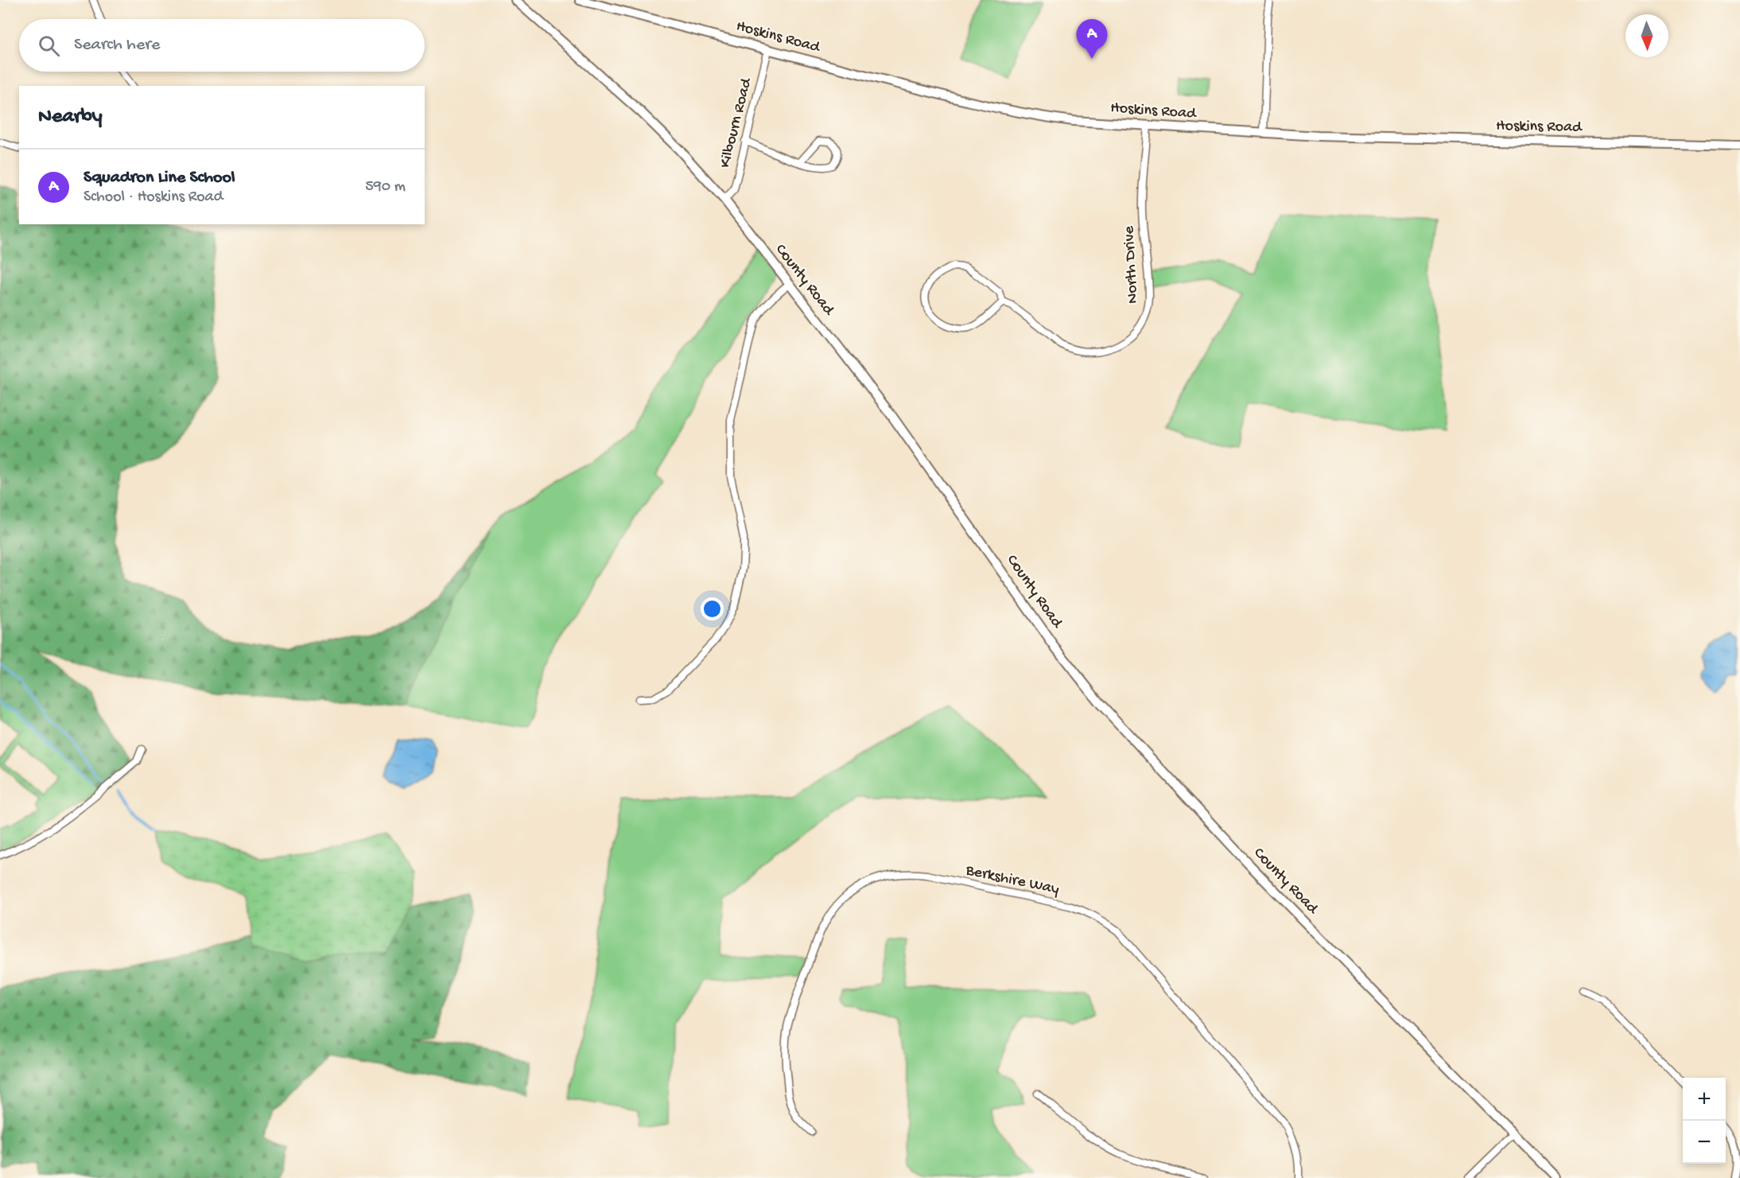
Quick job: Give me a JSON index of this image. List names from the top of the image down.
{
  "streets": {
    "street": [
      "Hoskins Road",
      "Kilbourn Road",
      "North Drive",
      "County Road",
      "Berkshire Way"
    ]
  },
  "crossings": [
    ["Hoskins Road", "Kilbourn Road"],
    ["Hoskins Road", "North Drive"],
    ["Kilbourn Road", "County Road"]
  ],
  "north": "bottom",
  "page": {
    "pins": "A",
    "search": "Search here",
    "heading": "Nearby",
    "list": [
      {
        "mark": "A",
        "name": "Squadron Line School",
        "note": "School · Hoskins Road",
        "value": "590 m"
      }
    ],
    "map_buttons": ["+", "−"]
  }
}
